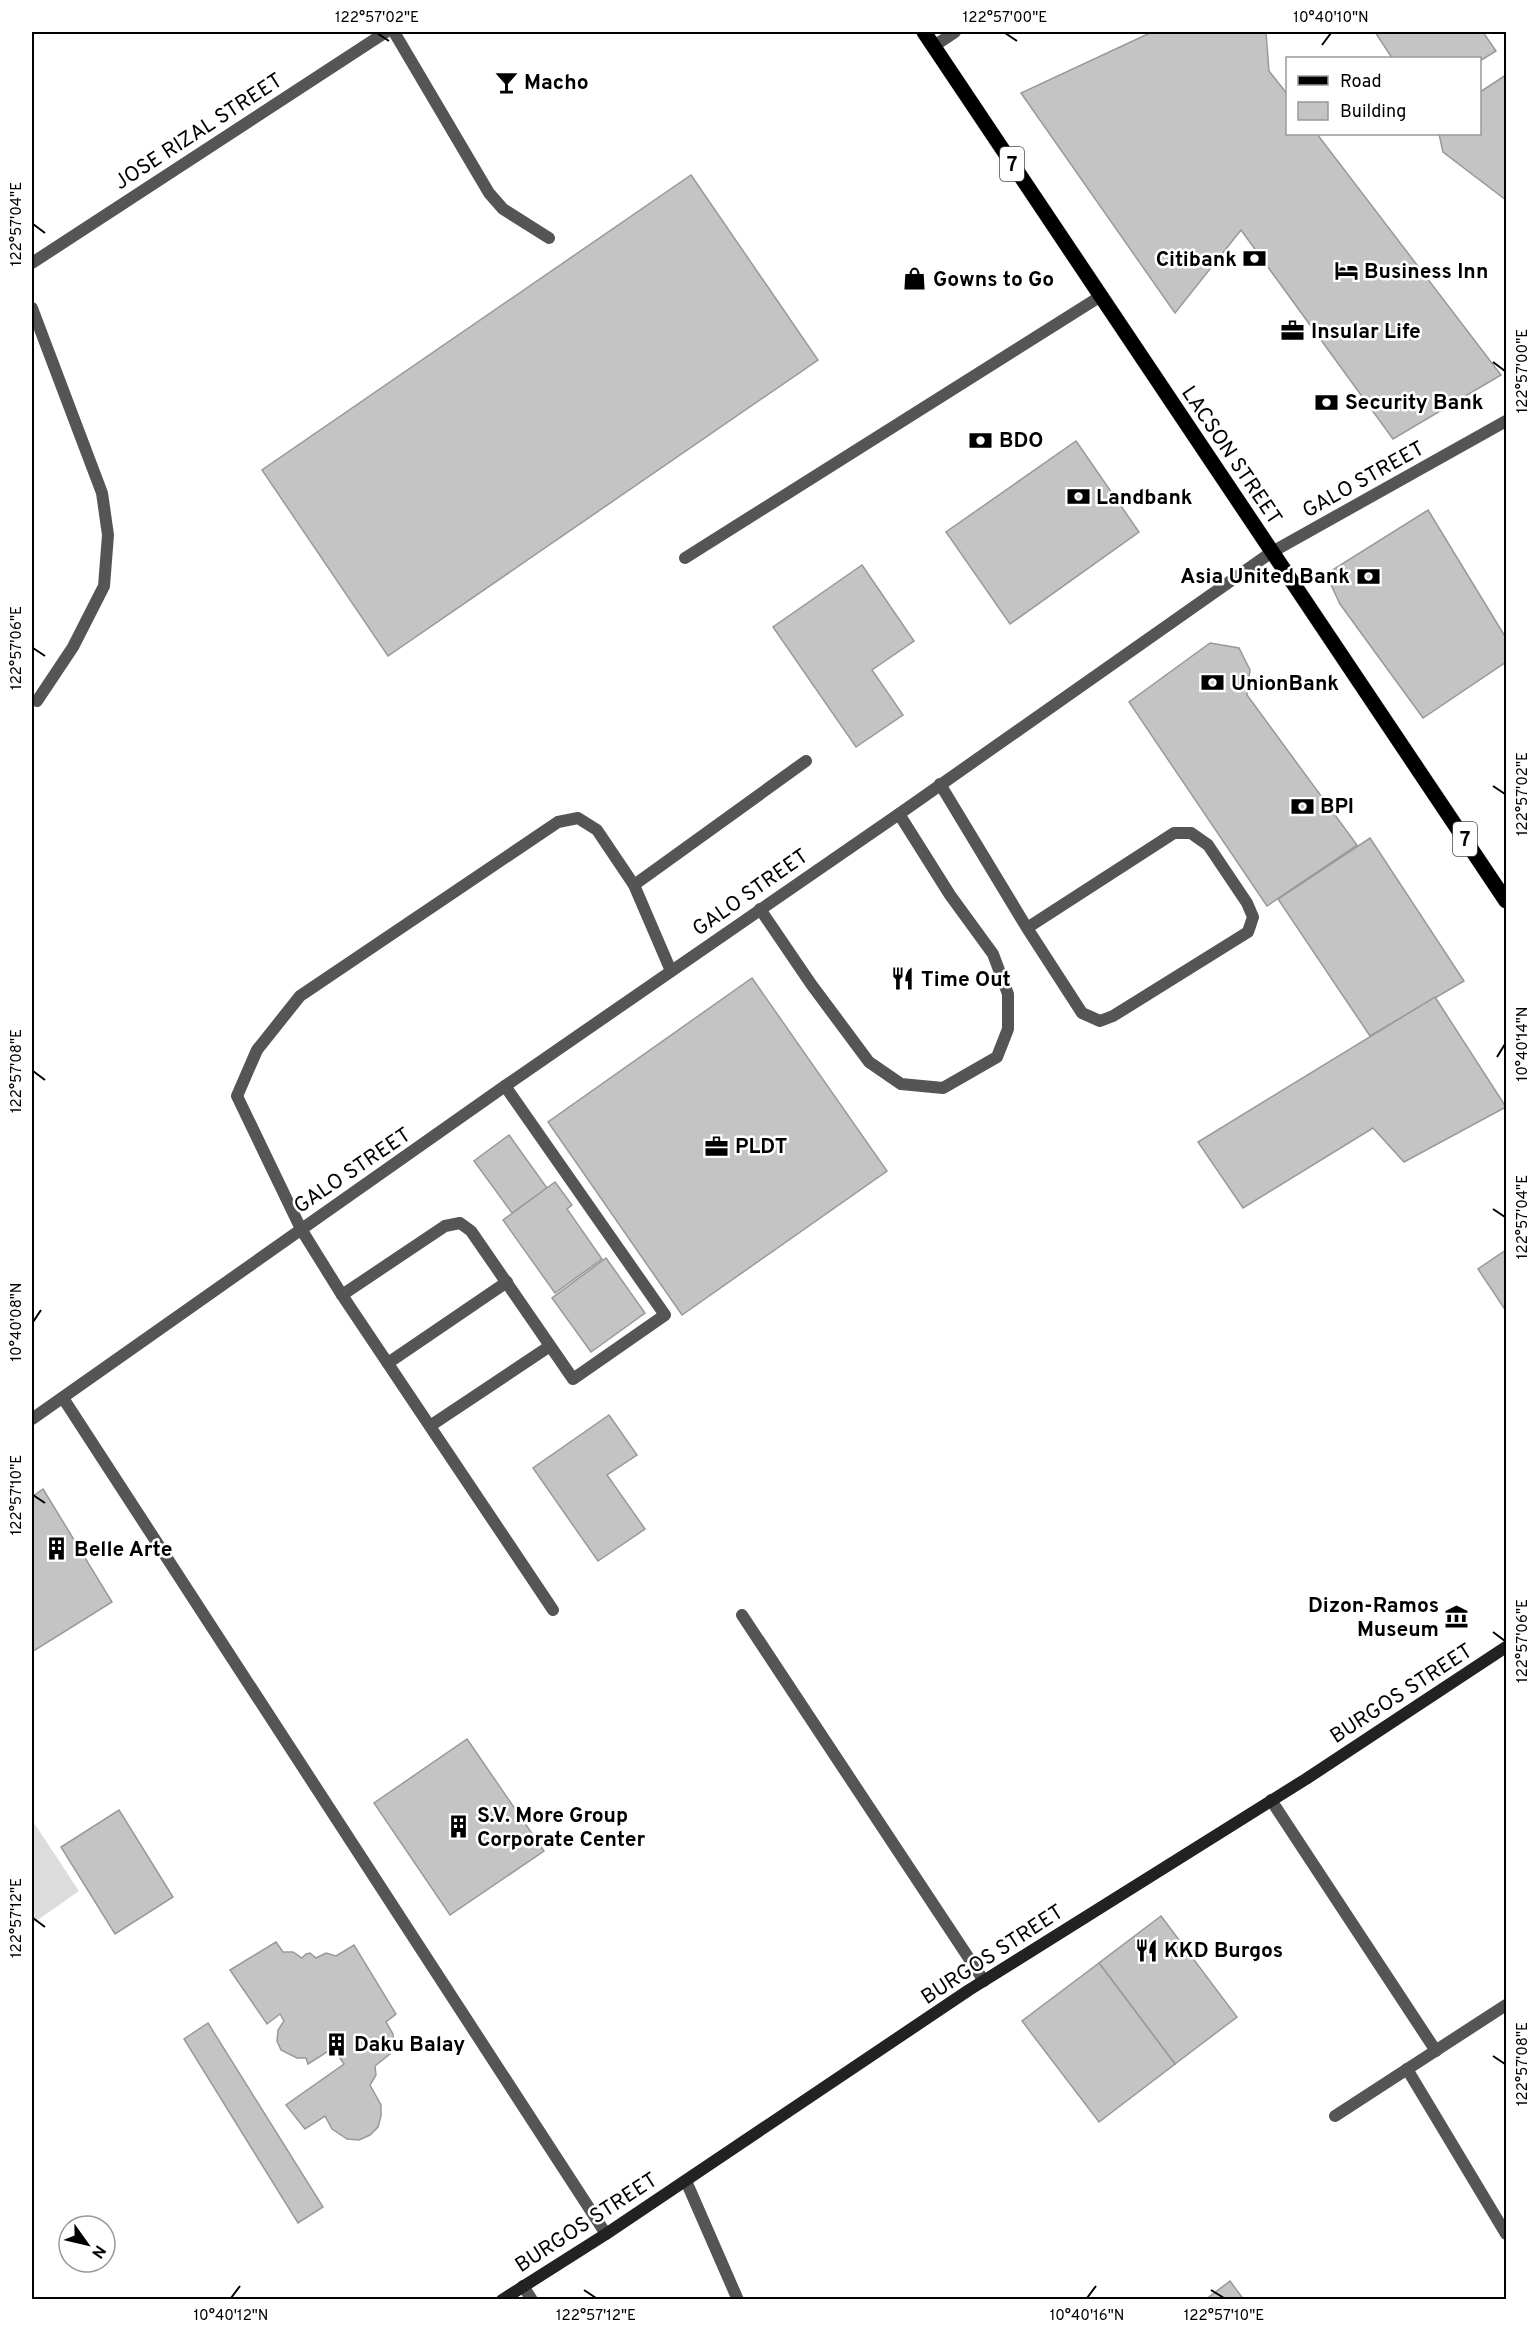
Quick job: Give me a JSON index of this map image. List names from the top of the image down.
{
  "streets": {
    "main road": ["7", "LACSON STREET", "BURGOS STREET"],
    "street": ["JOSE RIZAL STREET", "GALO STREET"]
  },
  "crossings": [
    ["LACSON STREET", "GALO STREET"]
  ],
  "places": {
    "bar": ["Macho"],
    "bank": [
      "Citibank",
      "Security Bank",
      "BDO",
      "Landbank",
      "Asia United Bank",
      "UnionBank",
      "BPI"
    ],
    "hotel": ["Business Inn"],
    "shop": ["Gowns to Go"],
    "office": ["Insular Life", "PLDT"],
    "restaurant": ["Time Out", "KKD Burgos"],
    "building": ["Belle Arte", "S.V. More Group Corporate Center", "Daku Balay"],
    "museum": ["Dizon-Ramos Museum"]
  },
  "legend": ["Road", "Building"],
  "north": "bottom right",
  "coordinates": [
    "122°57'02\"E",
    "122°57'00\"E",
    "10°40'10\"N",
    "122°57'04\"E",
    "122°57'06\"E",
    "10°40'14\"N",
    "122°57'08\"E",
    "10°40'08\"N",
    "122°57'10\"E",
    "122°57'12\"E",
    "10°40'12\"N",
    "10°40'16\"N"
  ]
}
